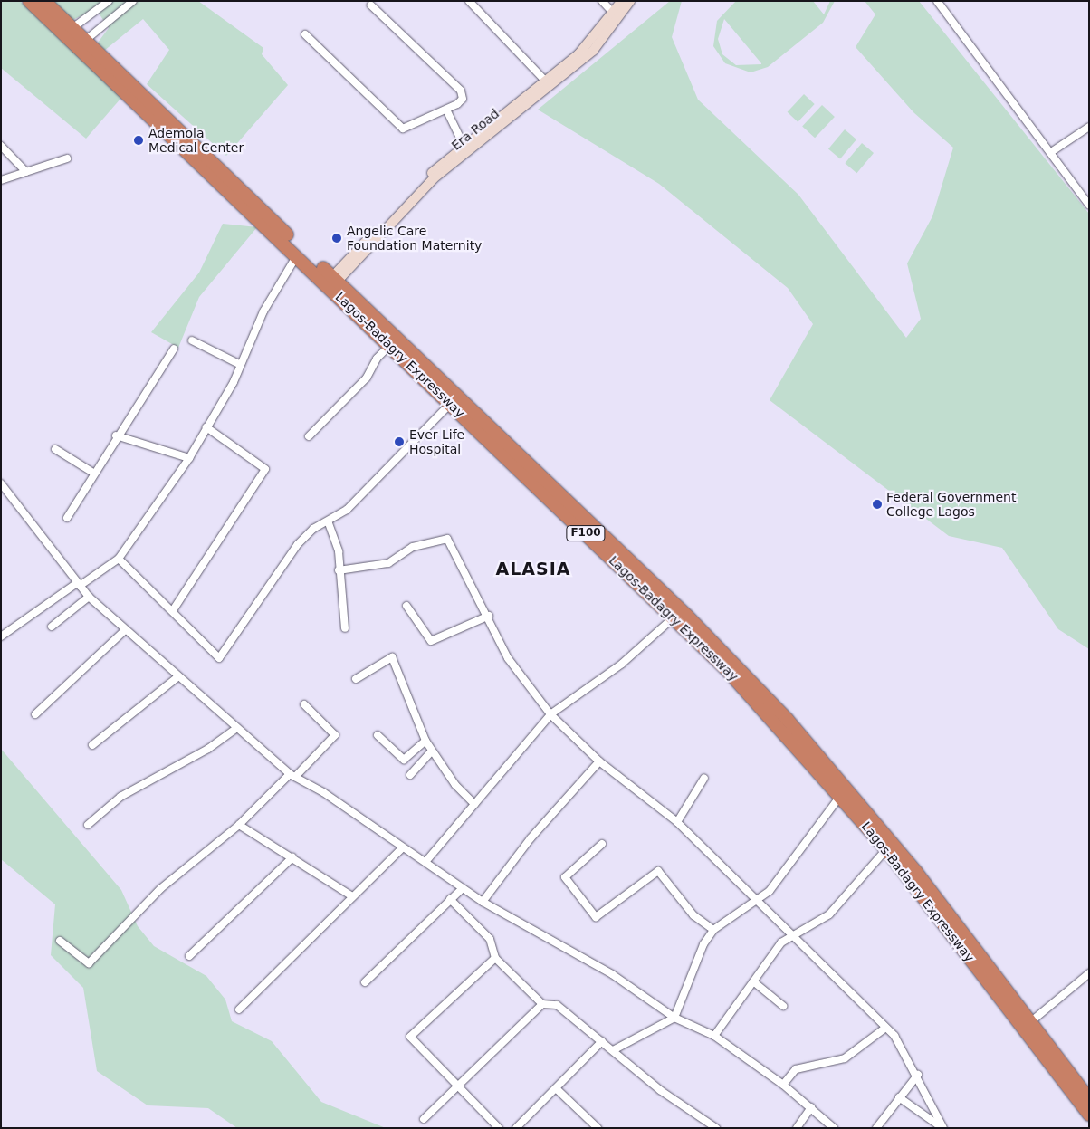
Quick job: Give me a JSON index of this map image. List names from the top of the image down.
{
  "streets": {
    "highway": ["Lagos-Badagry Expressway", "F100"],
    "main road": ["Era Road"]
  },
  "crossings": [
    ["Era Road", "Lagos-Badagry Expressway"]
  ],
  "districts": ["ALASIA"],
  "places": [
    "Ademola Medical Center",
    "Angelic Care Foundation Maternity",
    "Ever Life Hospital",
    "Federal Government College Lagos"
  ]
}
